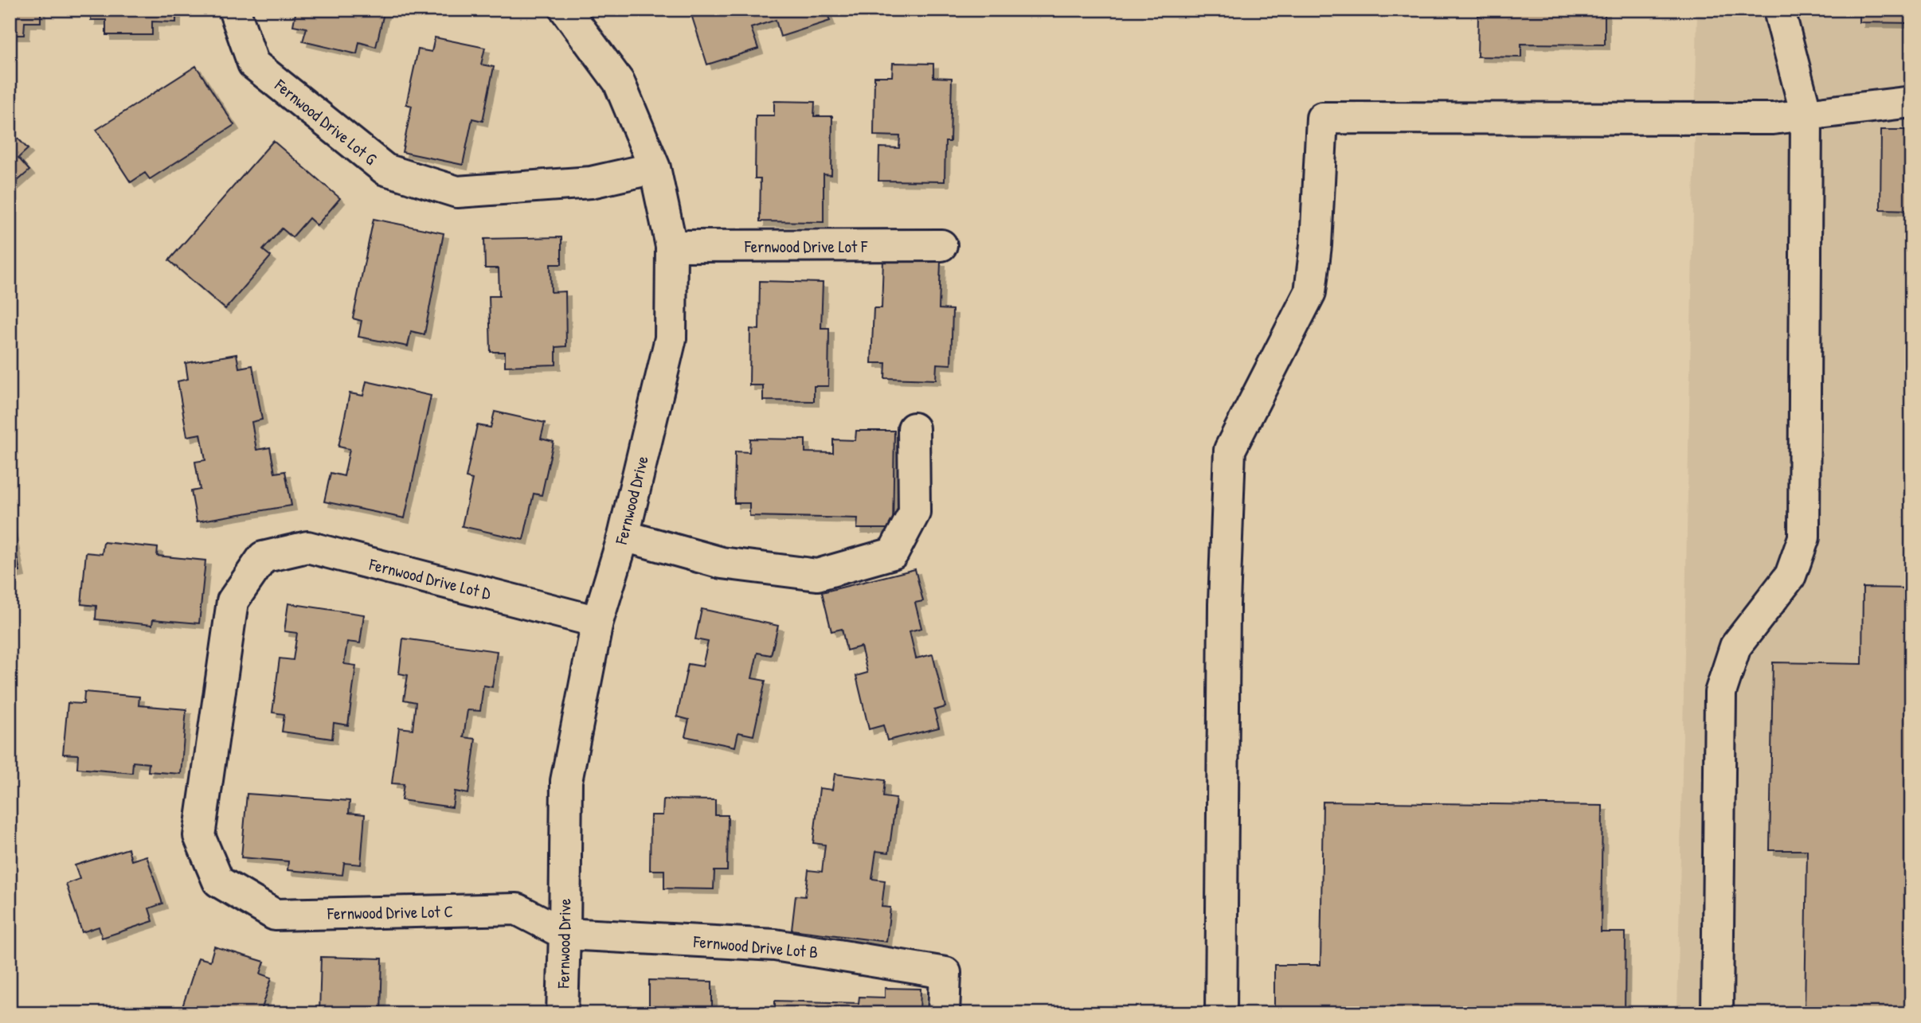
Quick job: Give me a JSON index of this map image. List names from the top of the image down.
{
  "streets": {
    "street": [
      "Fernwood Drive Lot G",
      "Fernwood Drive Lot F",
      "Fernwood Drive",
      "Fernwood Drive Lot D",
      "Fernwood Drive Lot C",
      "Fernwood Drive Lot B"
    ]
  },
  "crossings": [
    ["Fernwood Drive Lot G", "Fernwood Drive"],
    ["Fernwood Drive Lot F", "Fernwood Drive"],
    ["Fernwood Drive", "Fernwood Drive Lot D"],
    ["Fernwood Drive", "Fernwood Drive Lot C"],
    ["Fernwood Drive", "Fernwood Drive Lot B"],
    ["Fernwood Drive Lot D", "Fernwood Drive Lot C"],
    ["Fernwood Drive Lot C", "Fernwood Drive Lot B"]
  ]
}
